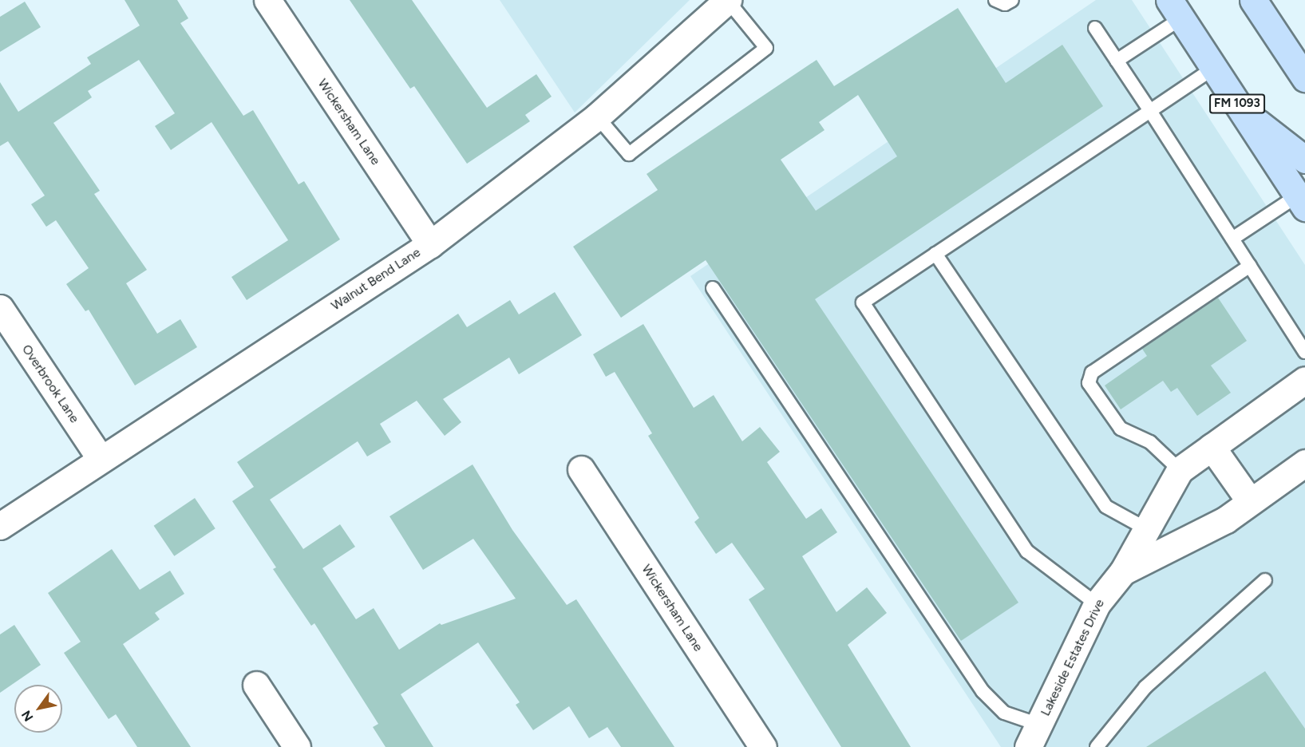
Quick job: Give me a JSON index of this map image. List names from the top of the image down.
{
  "streets": {
    "main road": ["FM 1093"],
    "street": [
      "Wickersham Lane",
      "Walnut Bend Lane",
      "Overbrook Lane",
      "Lakeside Estates Drive"
    ]
  },
  "crossings": [
    ["Wickersham Lane", "Walnut Bend Lane"],
    ["Walnut Bend Lane", "Overbrook Lane"]
  ],
  "north": "bottom left"
}
